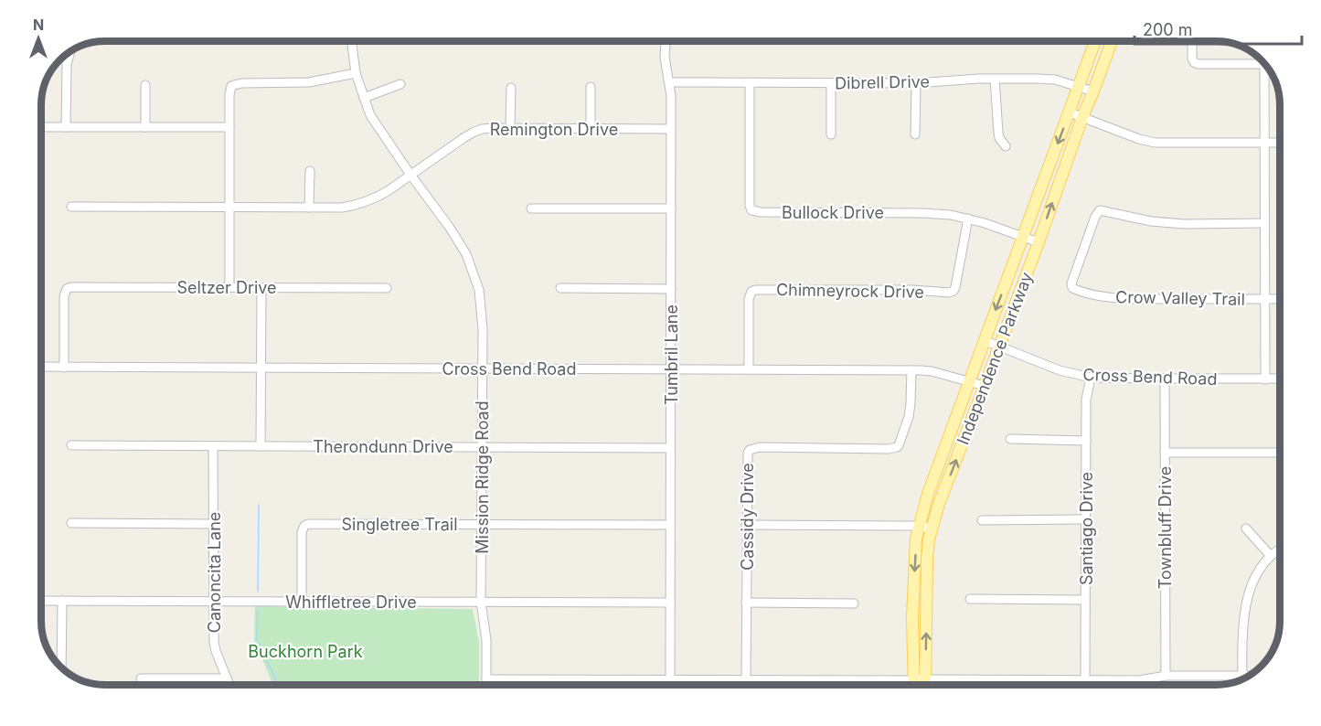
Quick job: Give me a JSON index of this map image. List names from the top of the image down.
{
  "streets": {
    "main road": ["Independence Parkway"],
    "street": [
      "Dibrell Drive",
      "Remington Drive",
      "Bullock Drive",
      "Seltzer Drive",
      "Chimneyrock Drive",
      "Crow Valley Trail",
      "Tumbril Lane",
      "Cross Bend Road",
      "Therondunn Drive",
      "Mission Ridge Road",
      "Cassidy Drive",
      "Singletree Trail",
      "Townbluff Drive",
      "Santiago Drive",
      "Canoncita Lane",
      "Whiffletree Drive"
    ]
  },
  "crossings": [
    ["Dibrell Drive", "Bullock Drive"],
    ["Dibrell Drive", "Tumbril Lane"],
    ["Dibrell Drive", "Independence Parkway"],
    ["Remington Drive", "Tumbril Lane"],
    ["Remington Drive", "Mission Ridge Road"],
    ["Bullock Drive", "Chimneyrock Drive"],
    ["Bullock Drive", "Independence Parkway"],
    ["Seltzer Drive", "Cross Bend Road"],
    ["Chimneyrock Drive", "Cross Bend Road"],
    ["Tumbril Lane", "Cross Bend Road"],
    ["Tumbril Lane", "Therondunn Drive"],
    ["Tumbril Lane", "Singletree Trail"],
    ["Tumbril Lane", "Whiffletree Drive"],
    ["Independence Parkway", "Cross Bend Road"],
    ["Cross Bend Road", "Mission Ridge Road"],
    ["Cross Bend Road", "Cassidy Drive"],
    ["Cross Bend Road", "Townbluff Drive"],
    ["Cross Bend Road", "Santiago Drive"],
    ["Therondunn Drive", "Mission Ridge Road"],
    ["Therondunn Drive", "Canoncita Lane"],
    ["Mission Ridge Road", "Singletree Trail"],
    ["Mission Ridge Road", "Whiffletree Drive"],
    ["Singletree Trail", "Whiffletree Drive"],
    ["Canoncita Lane", "Whiffletree Drive"]
  ],
  "parks": ["Buckhorn Park"],
  "scale_bar": "200 m",
  "north": "top"
}
